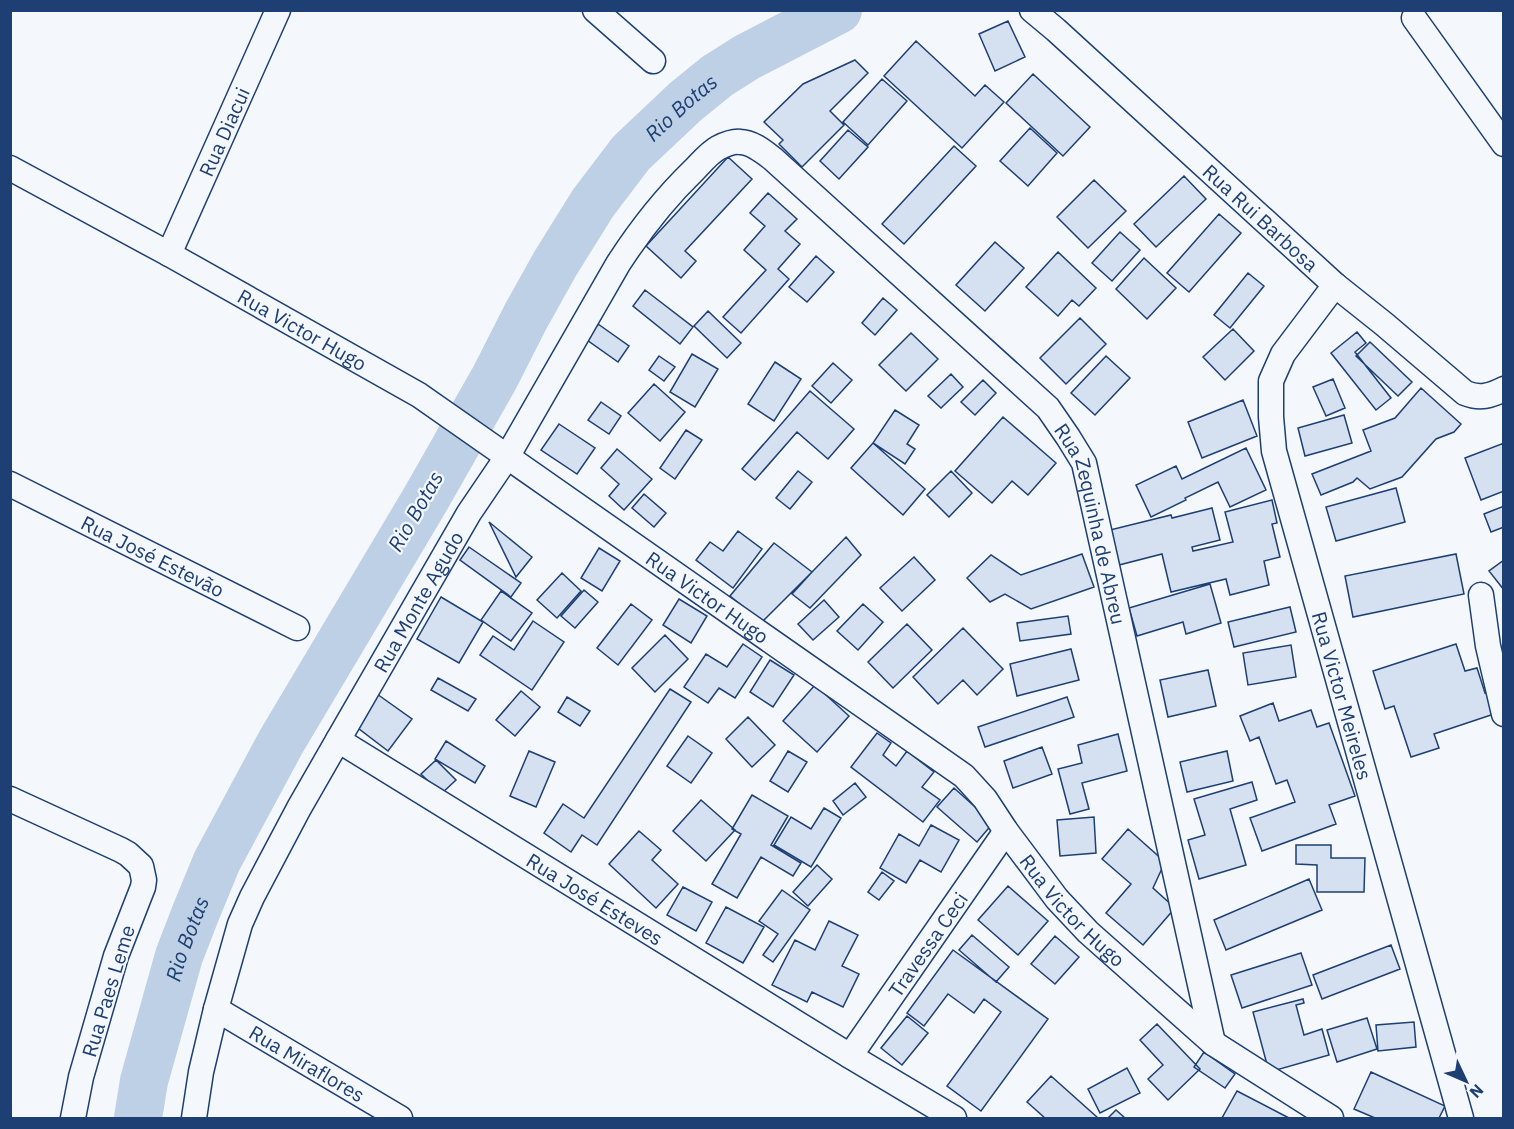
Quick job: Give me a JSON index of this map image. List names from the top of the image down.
{
  "streets": {
    "street": [
      "Rua Diacui",
      "Rua Rui Barbosa",
      "Rua Victor Hugo",
      "Rua Zequinha de Abreu",
      "Rua José Estevão",
      "Rua Monte Agudo",
      "Rua Victor Meireles",
      "Rua José Esteves",
      "Travessa Ceci",
      "Rua Paes Leme",
      "Rua Miraflores"
    ]
  },
  "crossings": [
    ["Rua Diacui", "Rua Victor Hugo"],
    ["Rua Rui Barbosa", "Rua Victor Meireles"],
    ["Rua Victor Hugo", "Rua Zequinha de Abreu"],
    ["Rua Victor Hugo", "Rua Monte Agudo"],
    ["Rua Victor Hugo", "Travessa Ceci"],
    ["Rua Zequinha de Abreu", "Rua Monte Agudo"],
    ["Rua Monte Agudo", "Rua José Esteves"],
    ["Rua Monte Agudo", "Rua Miraflores"],
    ["Rua José Esteves", "Travessa Ceci"]
  ],
  "water": ["Rio Botas"],
  "north": "bottom right"
}
